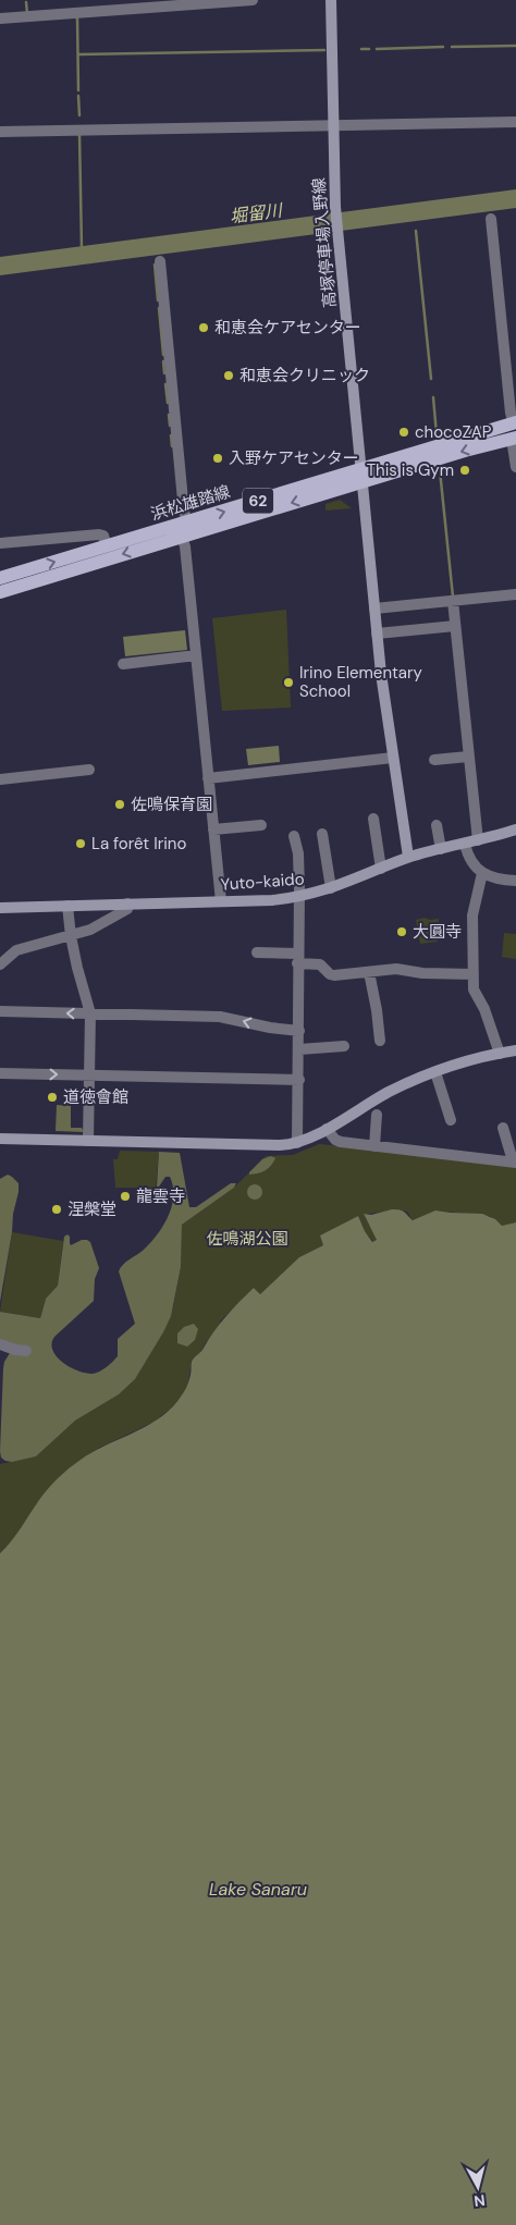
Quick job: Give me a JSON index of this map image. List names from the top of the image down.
{
  "streets": {
    "main road": ["62", "浜松雄踏線"],
    "street": ["高塚停車場入野線", "Yuto-kaido"]
  },
  "crossings": [
    ["高塚停車場入野線", "浜松雄踏線"],
    ["高塚停車場入野線", "Yuto-kaido"]
  ],
  "water": ["堀留川", "Lake Sanaru"],
  "parks": ["佐鳴湖公園"],
  "places": [
    "和恵会ケアセンター",
    "和恵会クリニック",
    "chocoZAP",
    "入野ケアセンター",
    "This is Gym",
    "Irino Elementary School",
    "佐鳴保育園",
    "La forêt Irino",
    "大圓寺",
    "道徳會館",
    "龍雲寺",
    "涅槃堂"
  ],
  "north": "bottom"
}
